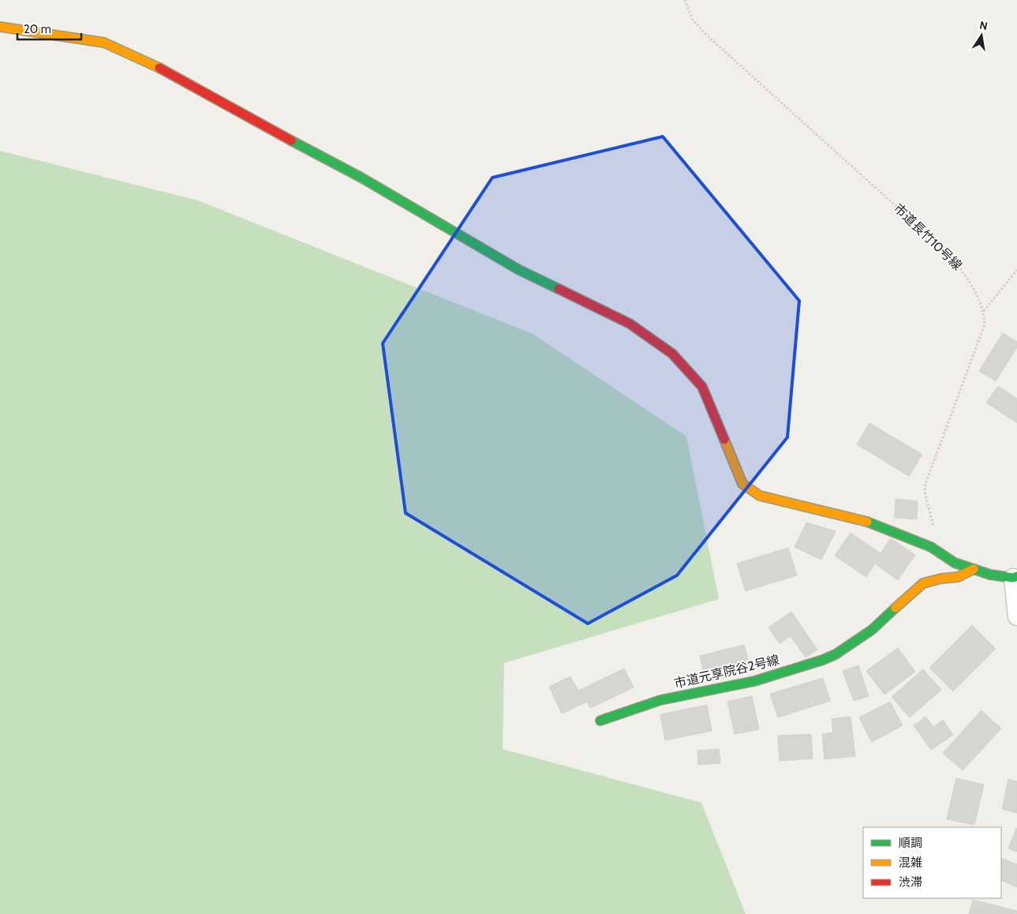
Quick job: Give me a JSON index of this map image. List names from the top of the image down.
{
  "streets": {
    "street": ["市道元享院谷2号線"],
    "path": ["市道長竹10号線"]
  },
  "legend": ["順調", "混雑", "渋滞"],
  "scale_bar": "20 m",
  "north": "top"
}
